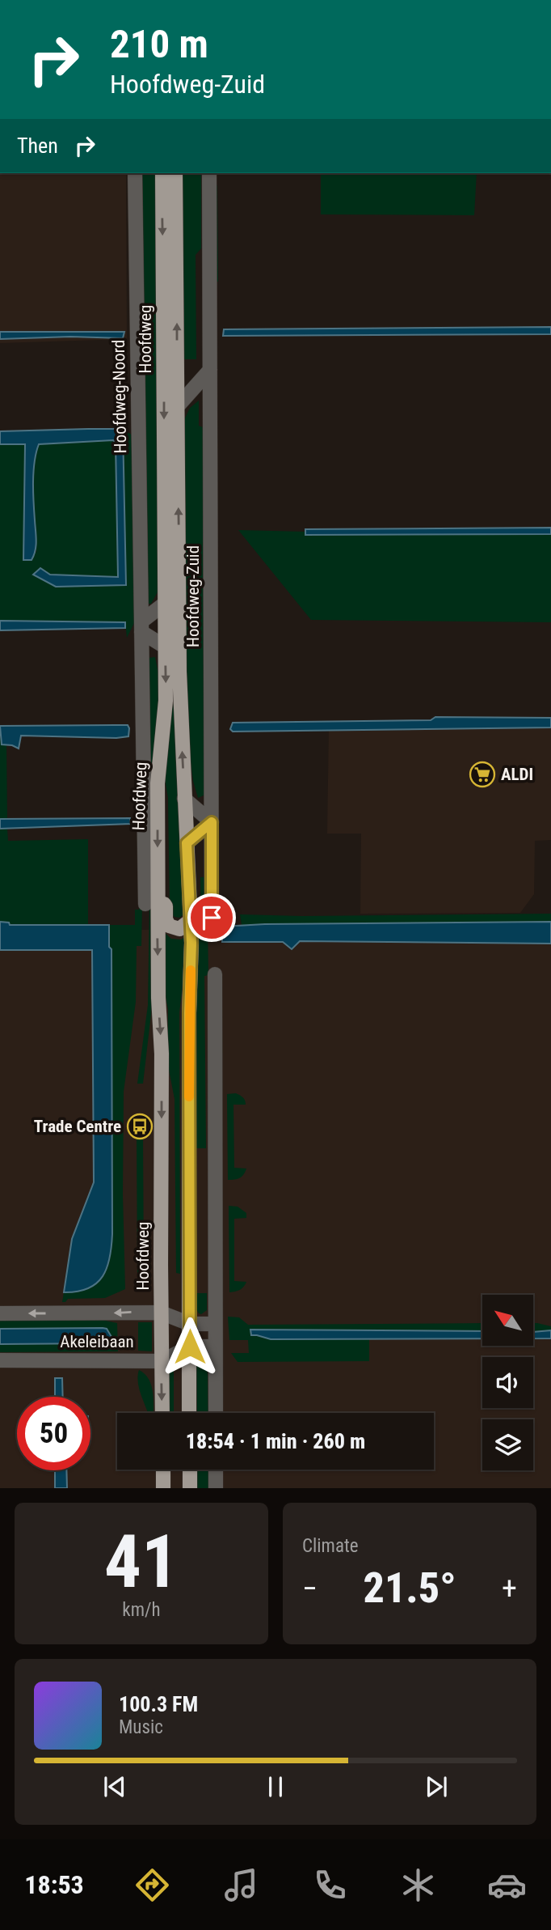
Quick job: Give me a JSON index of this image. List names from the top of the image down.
{
  "streets": {
    "main road": ["Hoofdweg"],
    "street": ["Hoofdweg-Noord", "Hoofdweg-Zuid", "Akeleibaan"]
  },
  "crossings": [
    ["Hoofdweg", "Hoofdweg-Noord"],
    ["Hoofdweg", "Akeleibaan"]
  ],
  "places": {
    "supermarket": ["ALDI"],
    "bus stop": ["Trade Centre"]
  },
  "north": "top left",
  "page": {
    "turn": ["210 m", "Hoofdweg-Zuid"],
    "then": "Then",
    "limit": "50",
    "trip": "18:54 · 1 min · 260 m",
    "tile": [
      ["41", "km/h"],
      "Climate"
    ],
    "heat": ["−", "21.5°", "+"],
    "song": ["100.3 FM", "Music"],
    "tabs": "18:53"
  }
}
